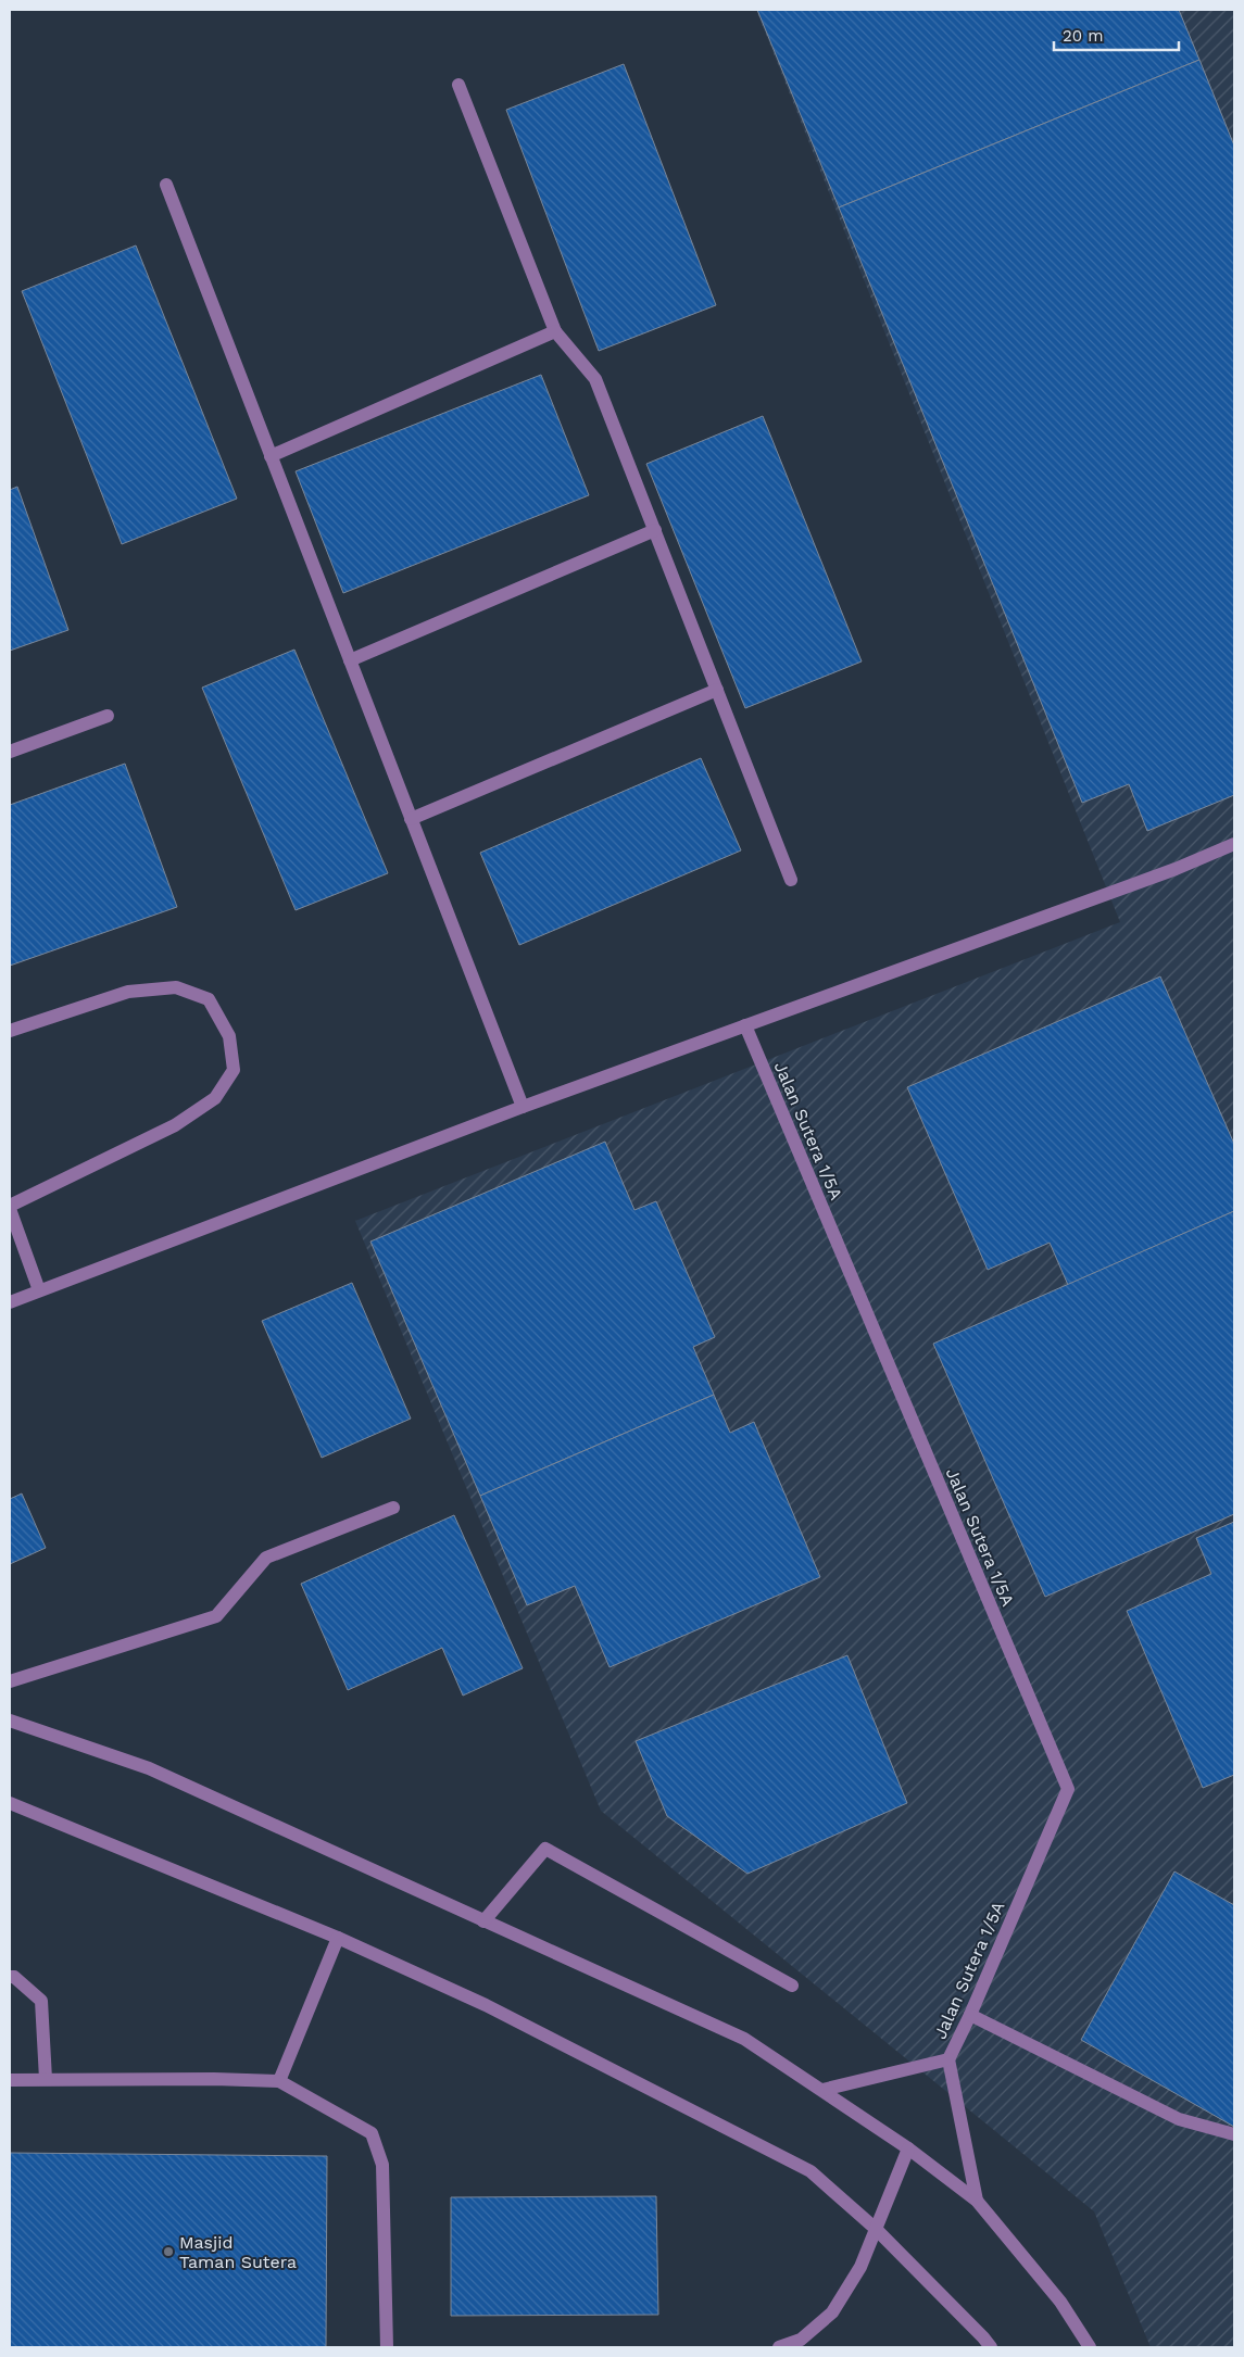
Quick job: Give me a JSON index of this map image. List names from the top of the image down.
{
  "streets": {
    "street": ["Jalan Sutera 1/5A"]
  },
  "places": ["Masjid Taman Sutera"],
  "scale_bar": "20 m"
}
